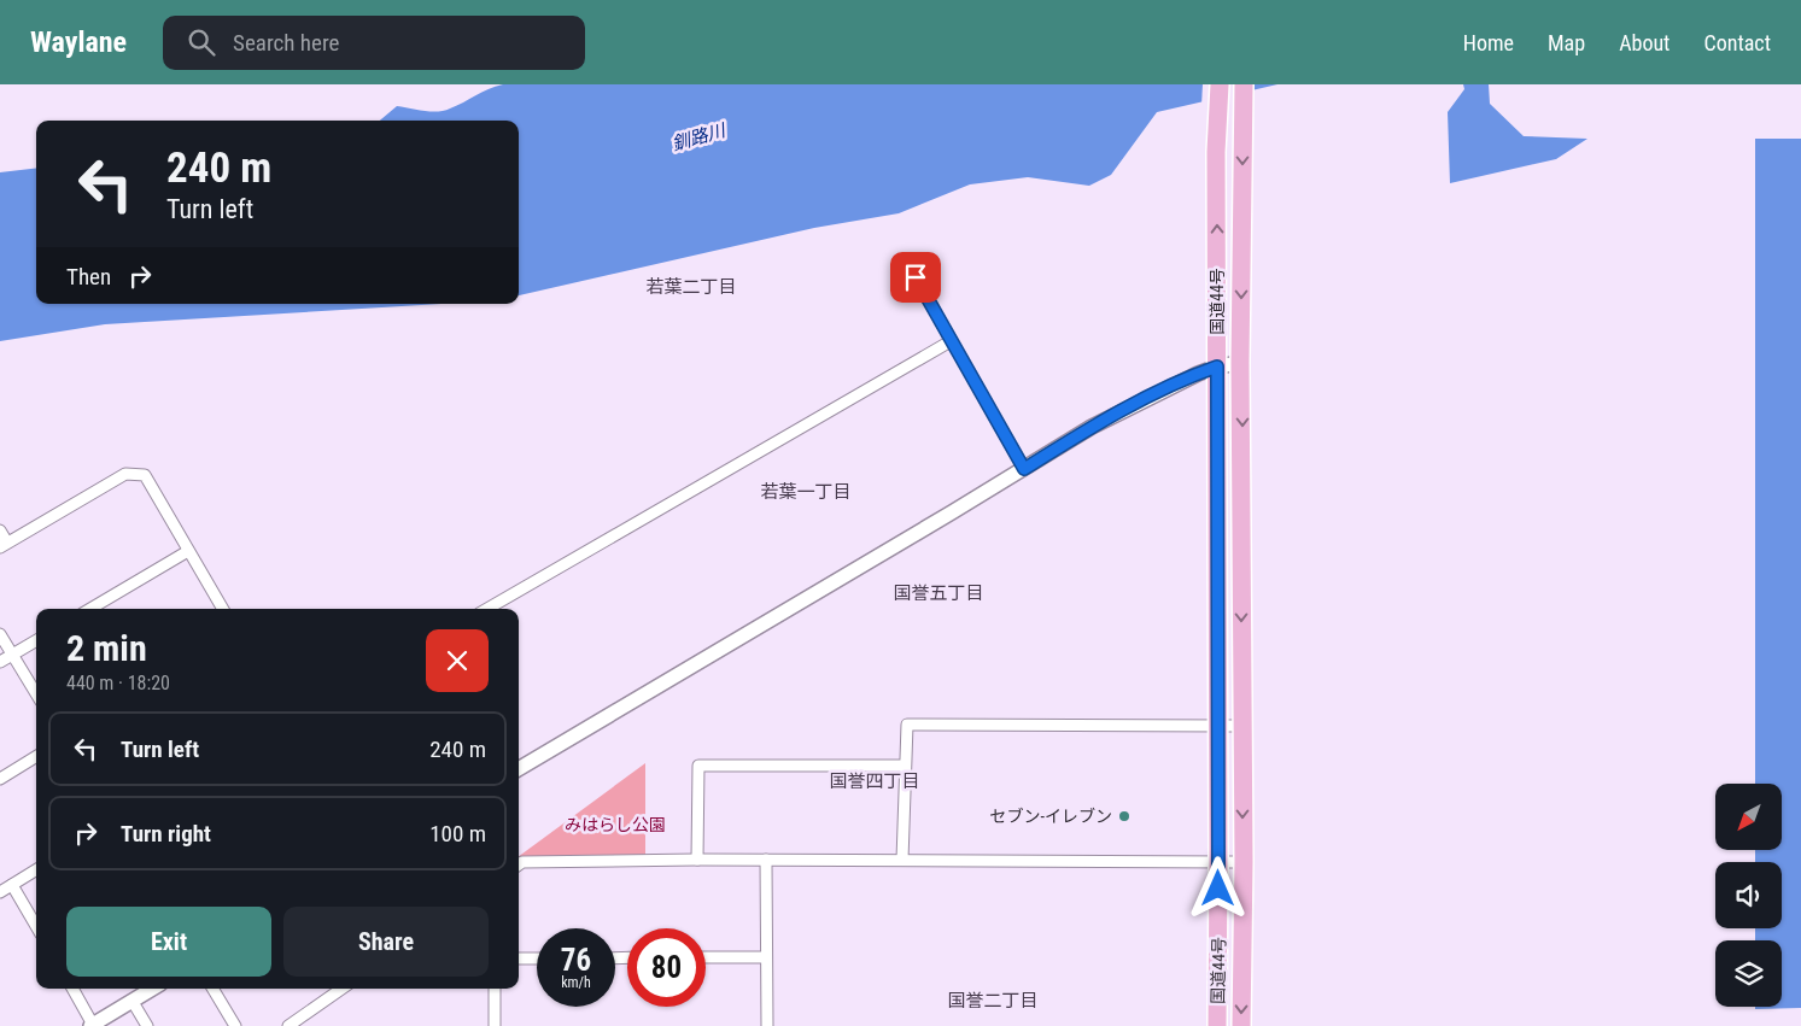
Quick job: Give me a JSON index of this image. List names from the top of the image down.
{
  "streets": {
    "highway": ["国道44号"]
  },
  "districts": [
    "若葉二丁目",
    "若葉一丁目",
    "国誉五丁目",
    "国誉四丁目",
    "国誉二丁目"
  ],
  "water": ["釧路川"],
  "parks": ["みはらし公園"],
  "places": ["セブン-イレブン"],
  "north": "bottom left",
  "page": {
    "header": "Waylane",
    "search": "Search here",
    "nav": [
      "Home",
      "Map",
      "About",
      "Contact"
    ],
    "turn": ["240 m", "Turn left"],
    "then": "Then",
    "heading": ["2 min", "440 m · 18:20"],
    "list": [
      {
        "name": "Turn left",
        "value": "240 m"
      },
      {
        "name": "Turn right",
        "value": "100 m"
      }
    ],
    "buttons": ["Exit", "Share"],
    "speed": "76 km/h",
    "limit": "80"
  }
}
